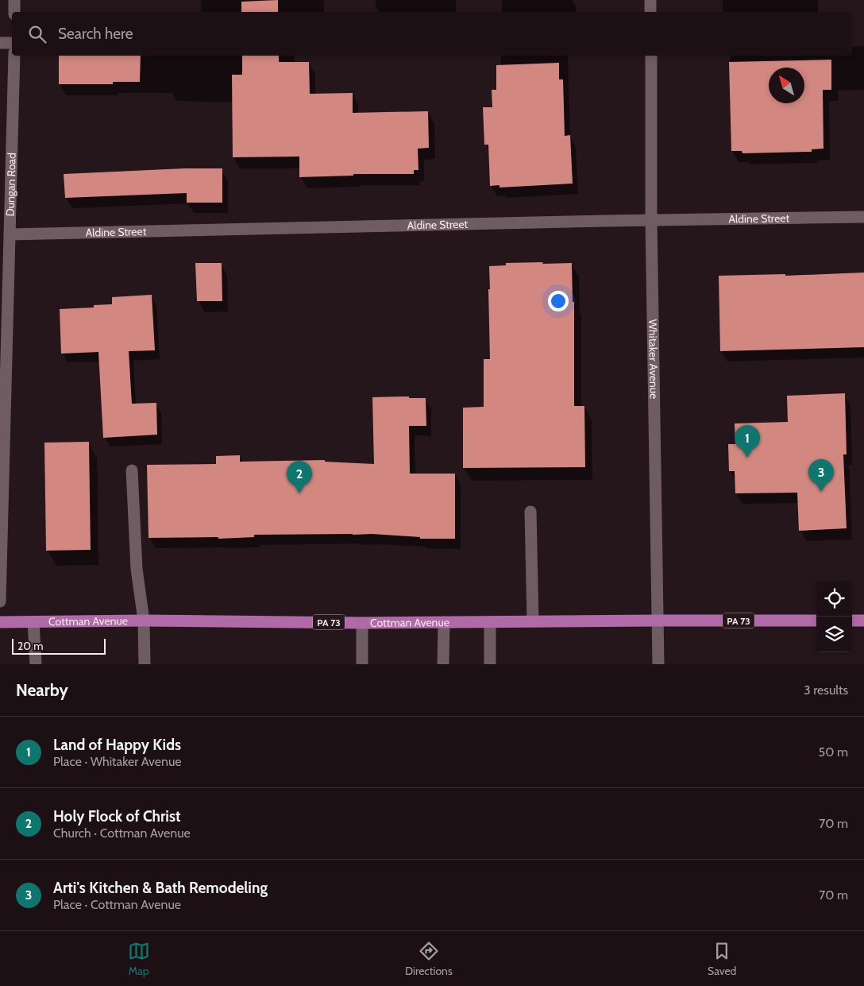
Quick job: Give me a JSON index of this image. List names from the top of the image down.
{
  "streets": {
    "main road": ["PA 73", "Cottman Avenue"],
    "street": ["Dungan Road", "Aldine Street", "Whitaker Avenue"]
  },
  "crossings": [
    ["Dungan Road", "Aldine Street"],
    ["Aldine Street", "Whitaker Avenue"],
    ["Whitaker Avenue", "Cottman Avenue"]
  ],
  "scale_bar": "20 m",
  "north": "top left",
  "page": {
    "search": "Search here",
    "pins": ["1", "3", "2"],
    "scale": "20 m",
    "heading": ["Nearby", "3 results"],
    "list": [
      {
        "mark": "1",
        "name": "Land of Happy Kids",
        "note": "Place · Whitaker Avenue",
        "value": "50 m"
      },
      {
        "mark": "2",
        "name": "Holy Flock of Christ",
        "note": "Church · Cottman Avenue",
        "value": "70 m"
      },
      {
        "mark": "3",
        "name": "Arti's Kitchen & Bath Remodeling",
        "note": "Place · Cottman Avenue",
        "value": "70 m"
      }
    ],
    "nav": ["Map", "Directions", "Saved"]
  }
}
